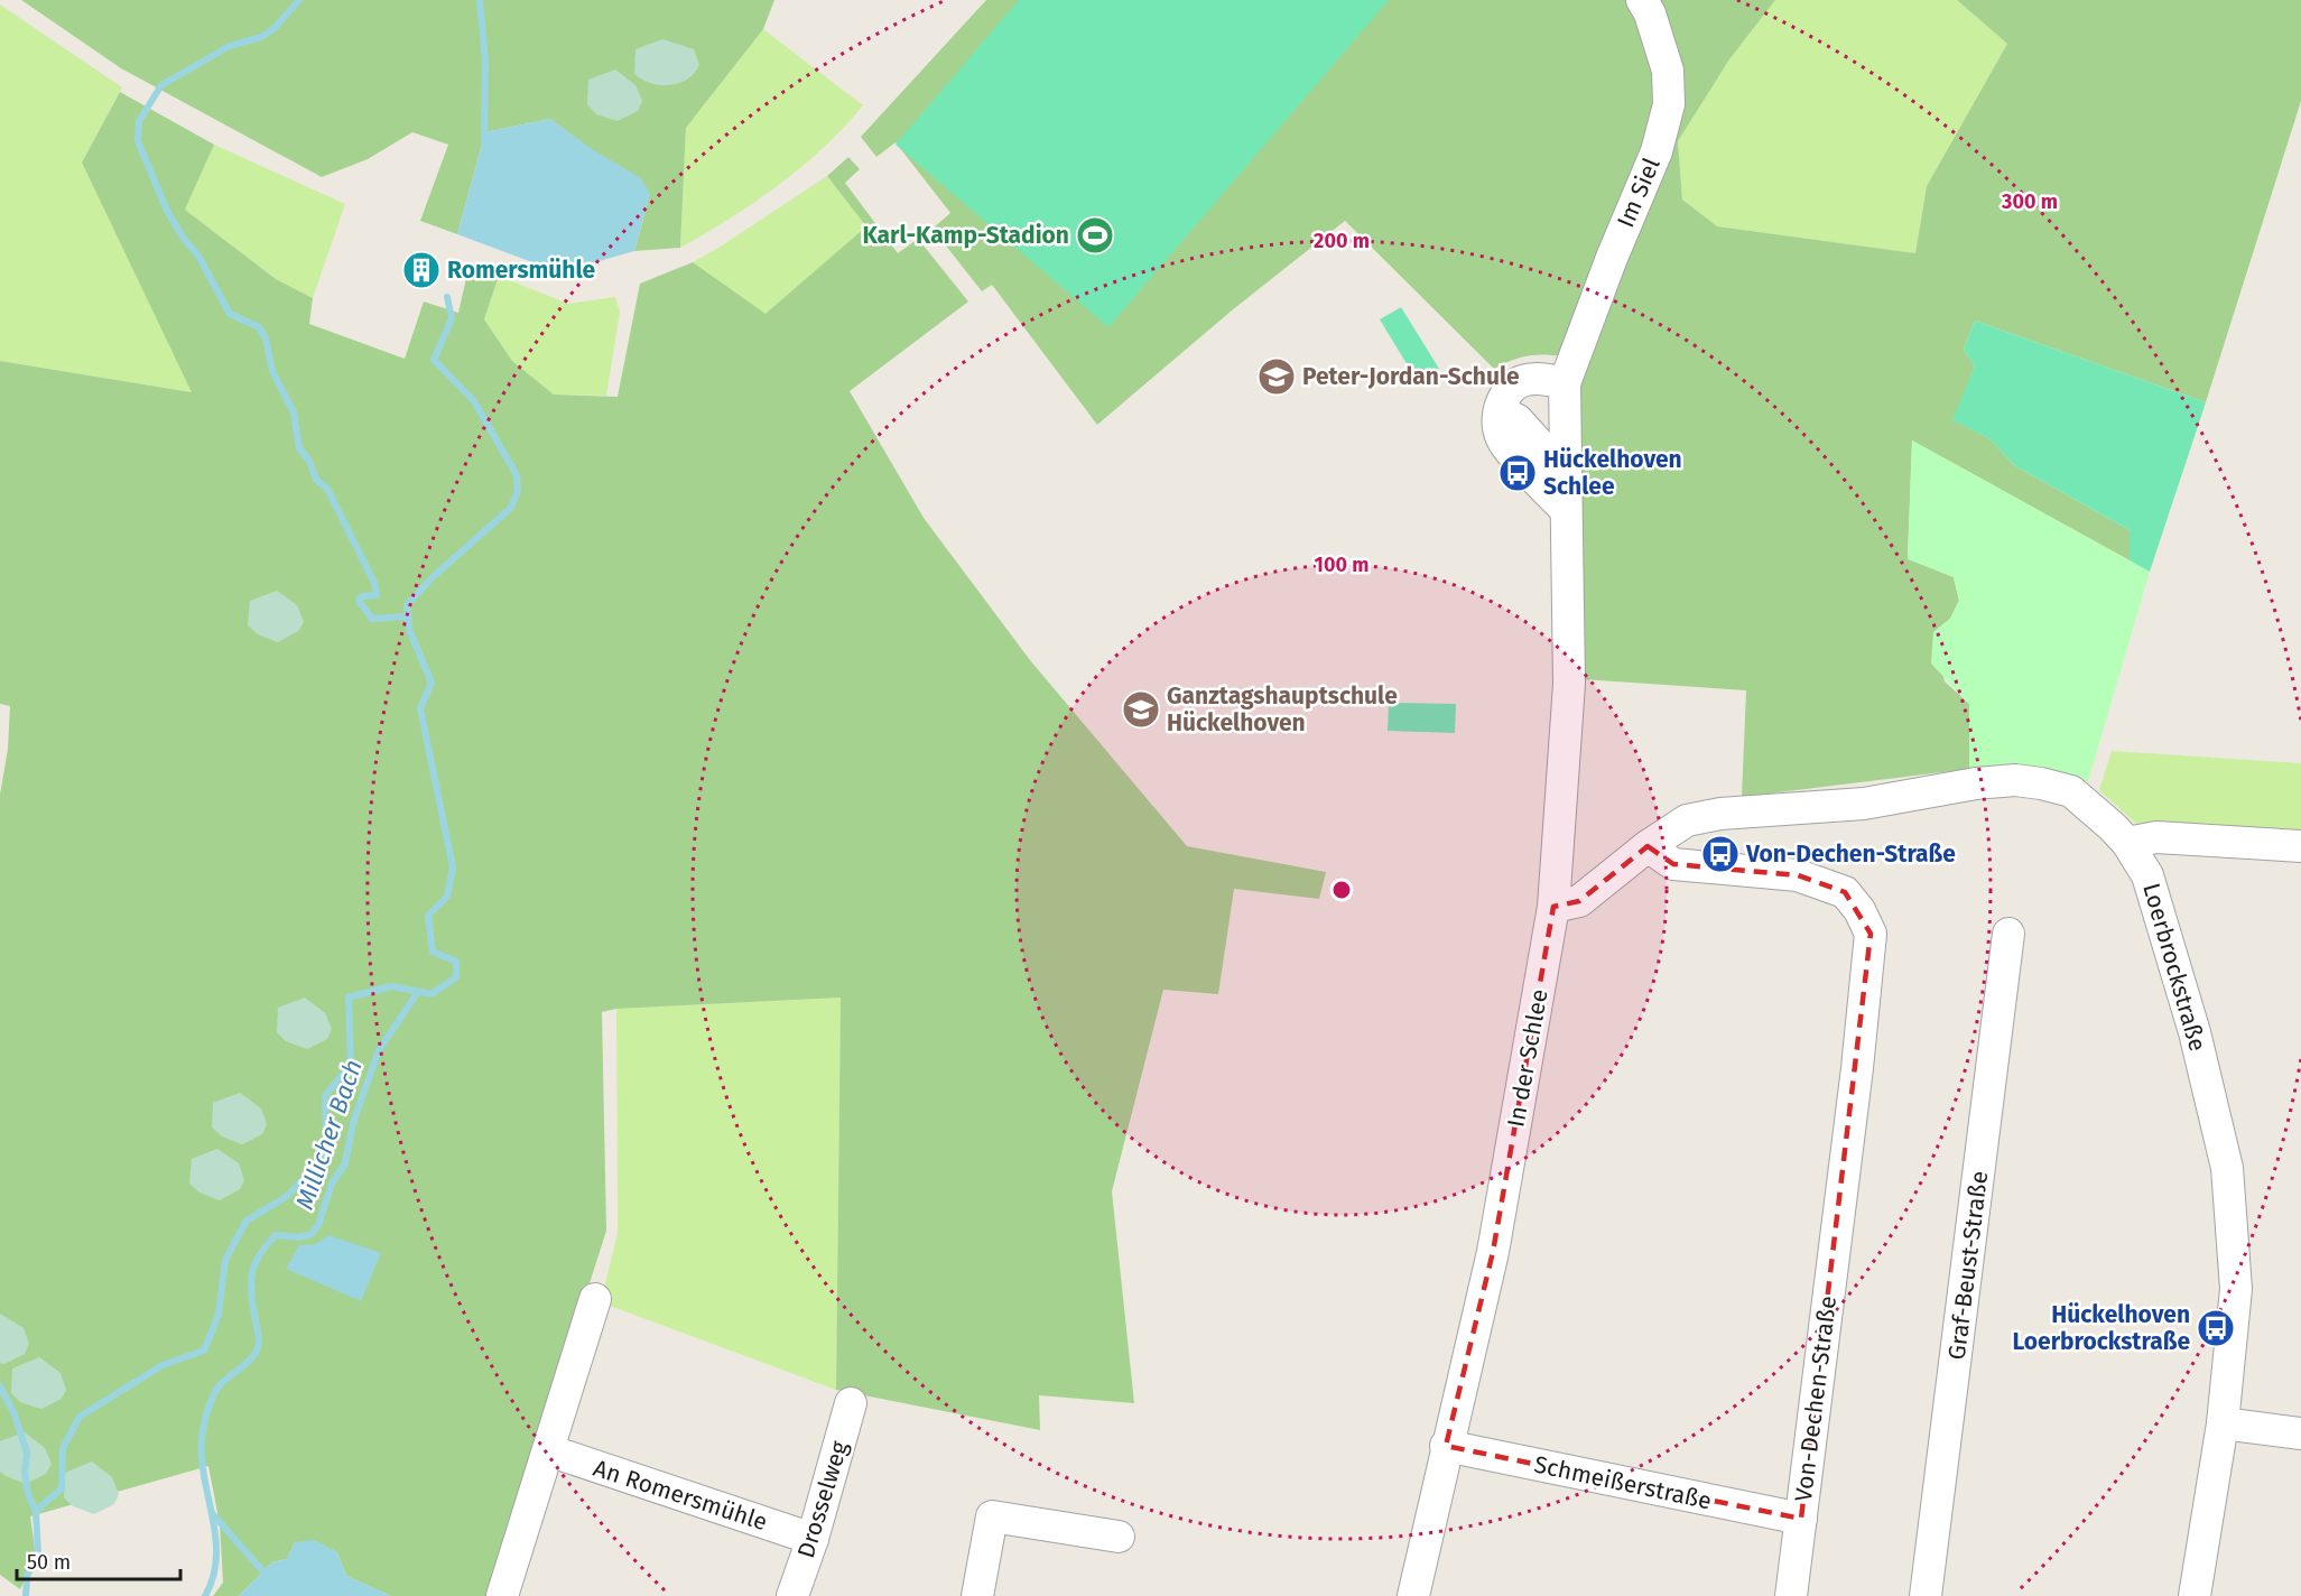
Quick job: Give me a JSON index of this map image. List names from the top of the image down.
{
  "streets": {
    "street": [
      "Im Siel",
      "Loerbrockstraße",
      "In der Schlee",
      "Graf-Beust-Straße",
      "Von-Dechen-Straße",
      "Schmeißerstraße",
      "An Romersmühle",
      "Drosselweg"
    ]
  },
  "crossings": [
    ["Im Siel", "In der Schlee"],
    ["Loerbrockstraße", "In der Schlee"],
    ["Loerbrockstraße", "Von-Dechen-Straße"],
    ["In der Schlee", "Schmeißerstraße"],
    ["Von-Dechen-Straße", "Schmeißerstraße"],
    ["An Romersmühle", "Drosselweg"]
  ],
  "water": ["Millicher Bach"],
  "places": {
    "sports": ["Karl-Kamp-Stadion"],
    "building": ["Romersmühle"],
    "school or university": ["Peter-Jordan-Schule", "Ganztagshauptschule Hückelhoven"],
    "bus stop": ["Hückelhoven Schlee", "Von-Dechen-Straße", "Hückelhoven Loerbrockstraße"]
  },
  "scale_bar": "50 m",
  "rings": ["300 m", "200 m", "100 m"]
}
